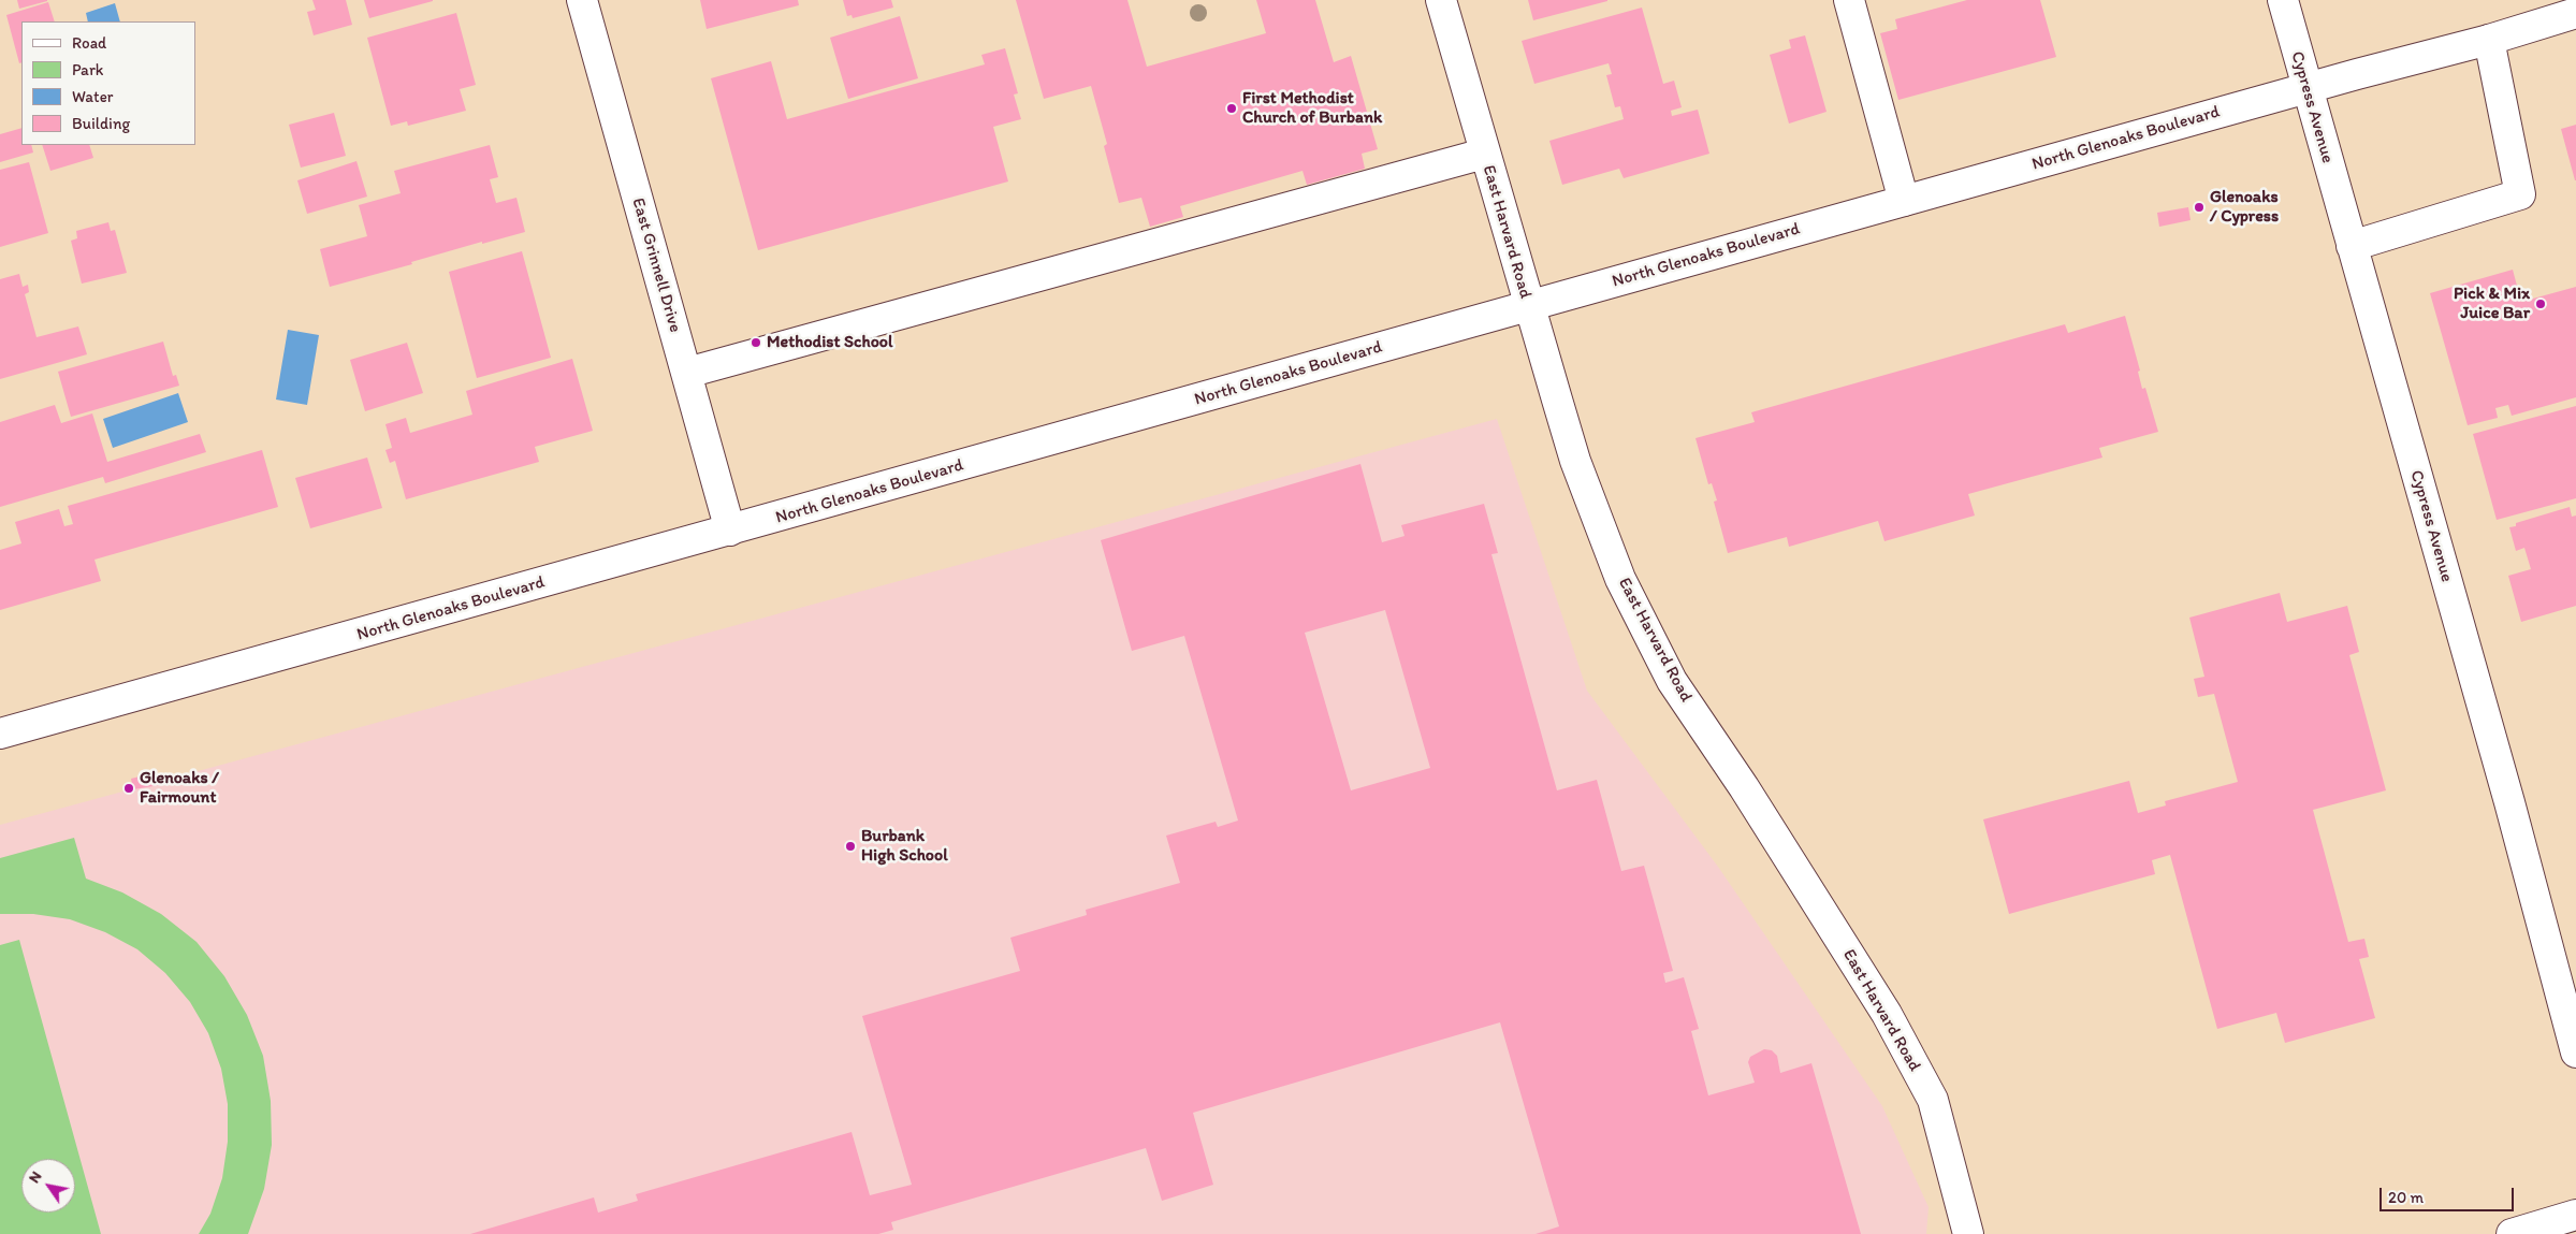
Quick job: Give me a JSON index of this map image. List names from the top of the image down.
{
  "streets": {
    "street": [
      "Cypress Avenue",
      "North Glenoaks Boulevard",
      "East Harvard Road",
      "East Grinnell Drive"
    ]
  },
  "crossings": [
    ["Cypress Avenue", "North Glenoaks Boulevard"],
    ["North Glenoaks Boulevard", "East Harvard Road"],
    ["North Glenoaks Boulevard", "East Grinnell Drive"]
  ],
  "places": [
    "First Methodist Church of Burbank",
    "Glenoaks / Cypress",
    "Pick & Mix Juice Bar",
    "Methodist School",
    "Glenoaks / Fairmount",
    "Burbank High School"
  ],
  "legend": [
    "Road",
    "Park",
    "Water",
    "Building"
  ],
  "scale_bar": "20 m",
  "north": "top left"
}
